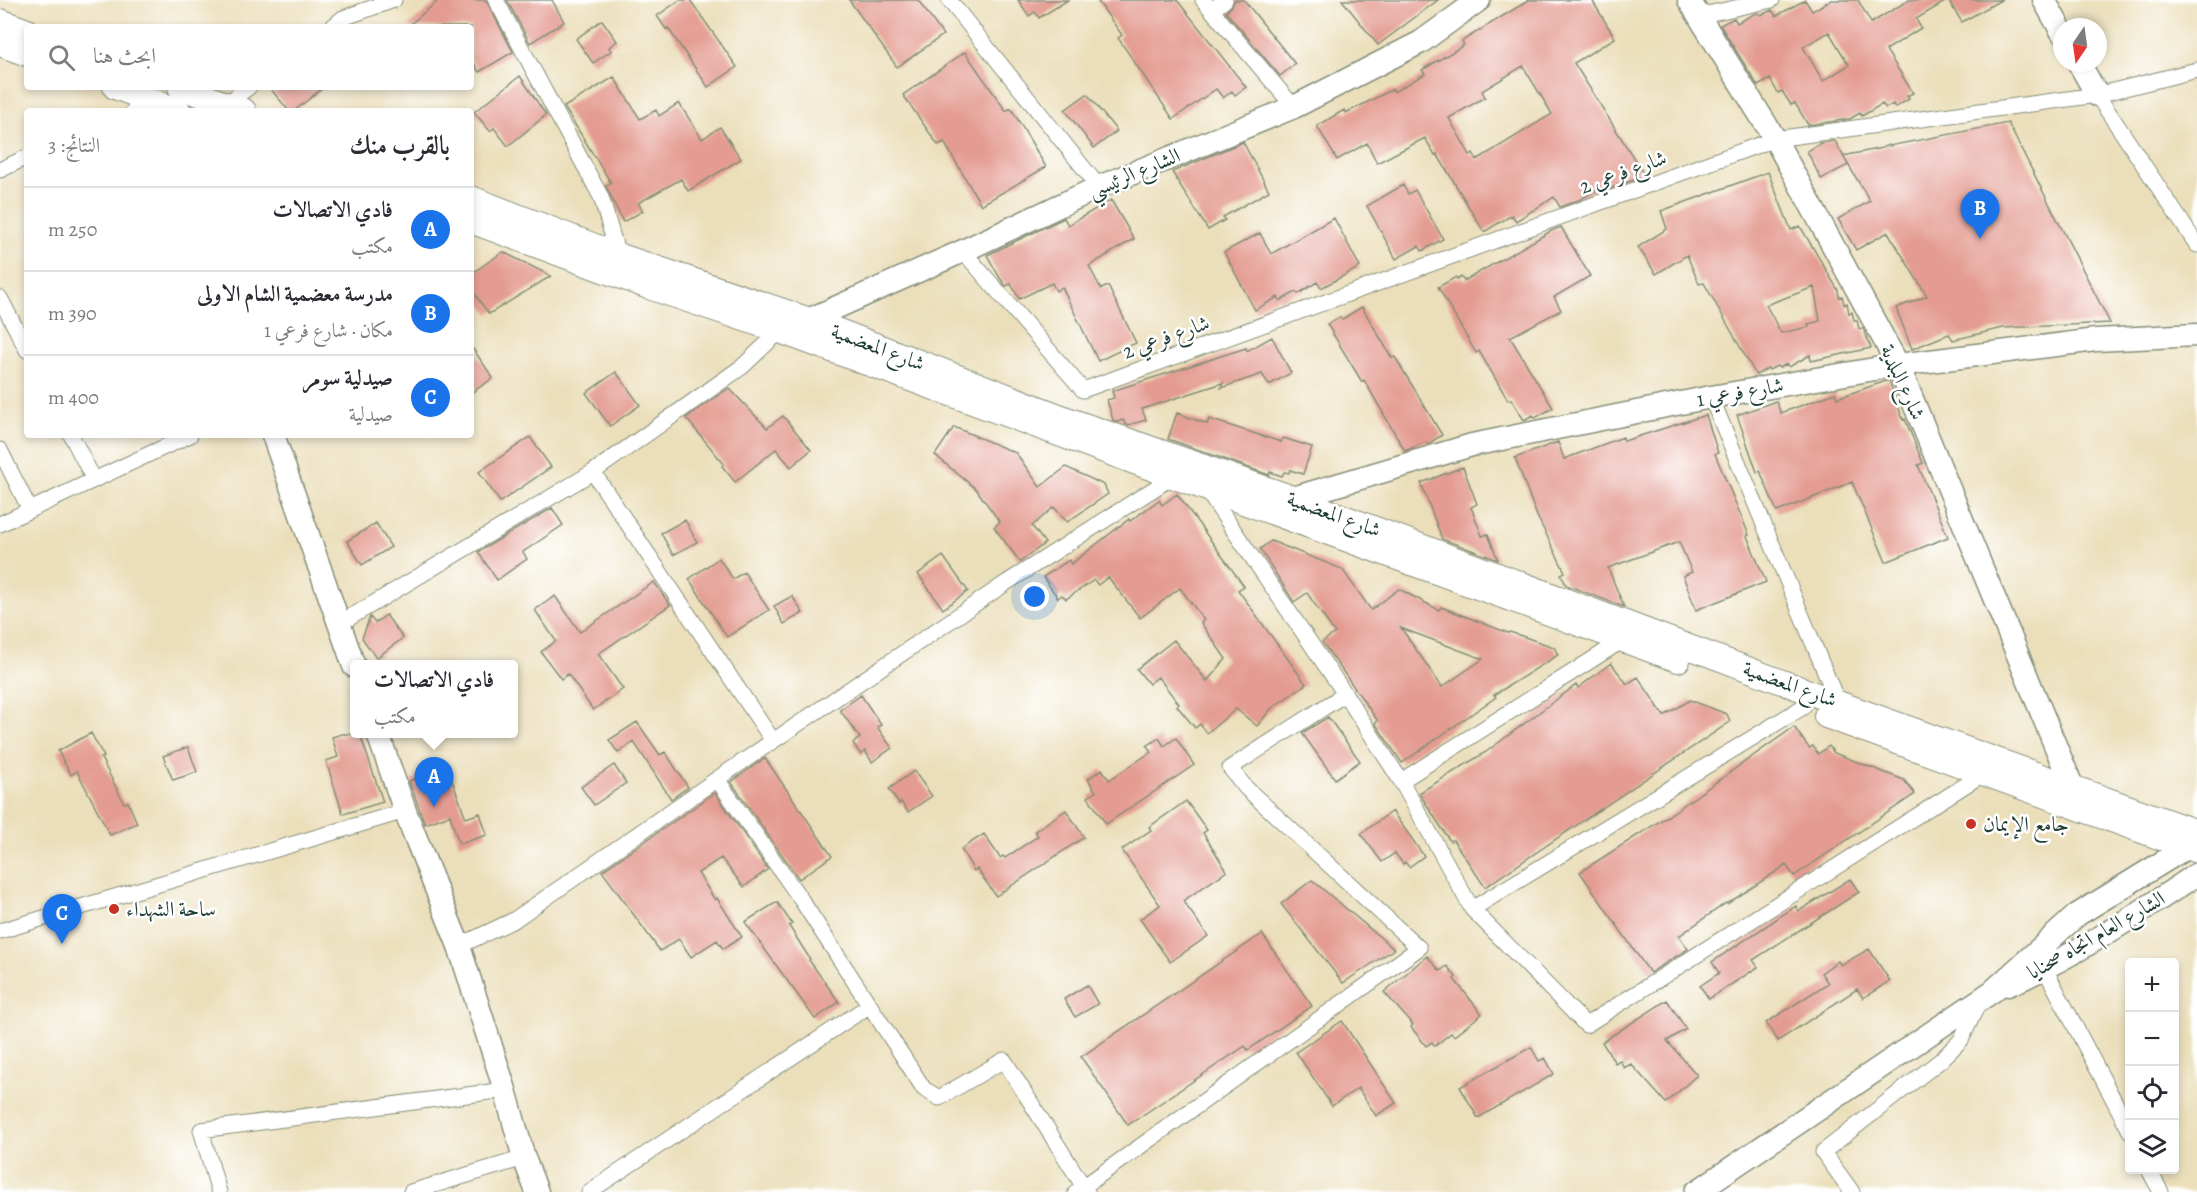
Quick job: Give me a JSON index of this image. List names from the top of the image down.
{
  "streets": {
    "main road": ["شارع المعضمية"],
    "street": [
      "شارع فرعي 2",
      "الشارع الرئيسي",
      "شارع البلدية",
      "شارع فرعي 1",
      "الشارع العام اتجاه صحنايا"
    ]
  },
  "crossings": [
    ["شارع فرعي 2", "الشارع الرئيسي"],
    ["شارع فرعي 2", "شارع البلدية"],
    ["الشارع الرئيسي", "شارع المعضمية"],
    ["شارع المعضمية", "شارع البلدية"],
    ["شارع المعضمية", "شارع فرعي 1"],
    ["شارع البلدية", "شارع فرعي 1"]
  ],
  "places": ["جامع الإيمان", "ساحة الشهداء"],
  "north": "bottom",
  "page": {
    "search": "ابحث هنا",
    "heading": ["بالقرب منك", "النتائج: 3"],
    "list": [
      {
        "mark": "A",
        "name": "فادي الاتصالات",
        "note": "مكتب",
        "value": "250 m"
      },
      {
        "mark": "B",
        "name": "مدرسة معضمية الشام الاولى",
        "note": "مكان · شارع فرعي 1",
        "value": "390 m"
      },
      {
        "mark": "C",
        "name": "صيدلية سومر",
        "note": "صيدلية",
        "value": "400 m"
      }
    ],
    "pins": ["B", "A", "C"],
    "popup": ["فادي الاتصالات", "مكتب"],
    "map_buttons": ["+", "−"]
  }
}
